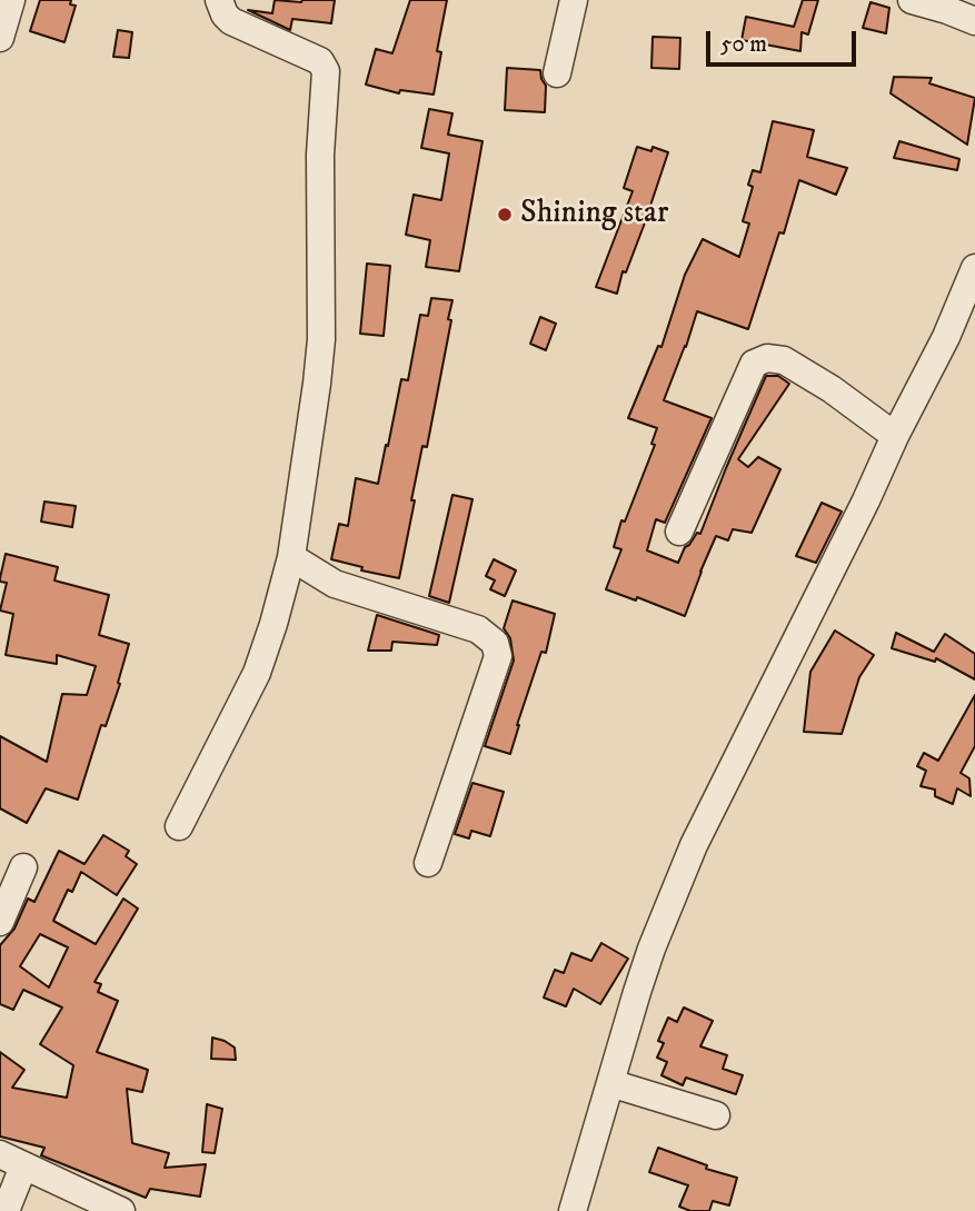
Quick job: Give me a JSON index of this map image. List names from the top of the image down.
{
  "places": ["Shining star"],
  "scale_bar": "50 m"
}
